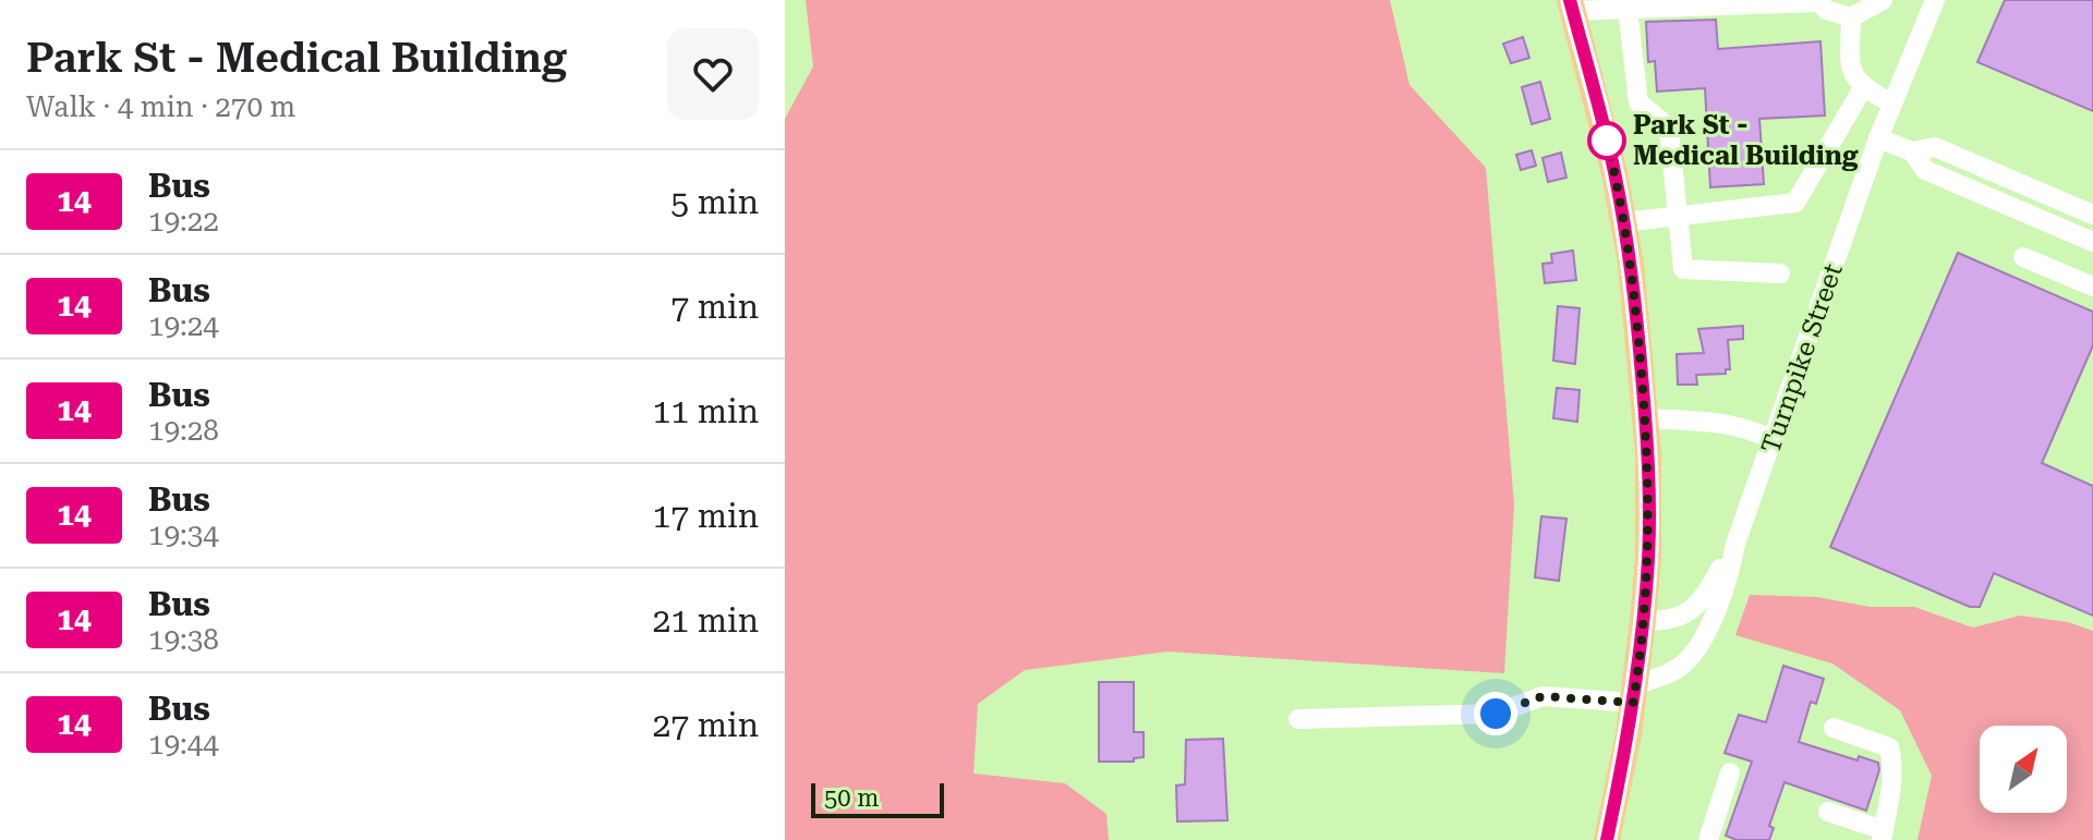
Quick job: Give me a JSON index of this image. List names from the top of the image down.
{
  "streets": {
    "street": ["Turnpike Street"]
  },
  "places": ["Park St - Medical Building"],
  "lines": ["bus line 14"],
  "scale_bar": "50 m",
  "north": "top right",
  "page": {
    "heading": ["Park St - Medical Building", "Walk · 4 min · 270 m"],
    "list": [
      {
        "mark": "14",
        "name": "Bus",
        "note": "19:22",
        "value": "5 min"
      },
      {
        "mark": "14",
        "name": "Bus",
        "note": "19:24",
        "value": "7 min"
      },
      {
        "mark": "14",
        "name": "Bus",
        "note": "19:28",
        "value": "11 min"
      },
      {
        "mark": "14",
        "name": "Bus",
        "note": "19:34",
        "value": "17 min"
      },
      {
        "mark": "14",
        "name": "Bus",
        "note": "19:38",
        "value": "21 min"
      },
      {
        "mark": "14",
        "name": "Bus",
        "note": "19:44",
        "value": "27 min"
      }
    ],
    "scale": "50 m"
  }
}
